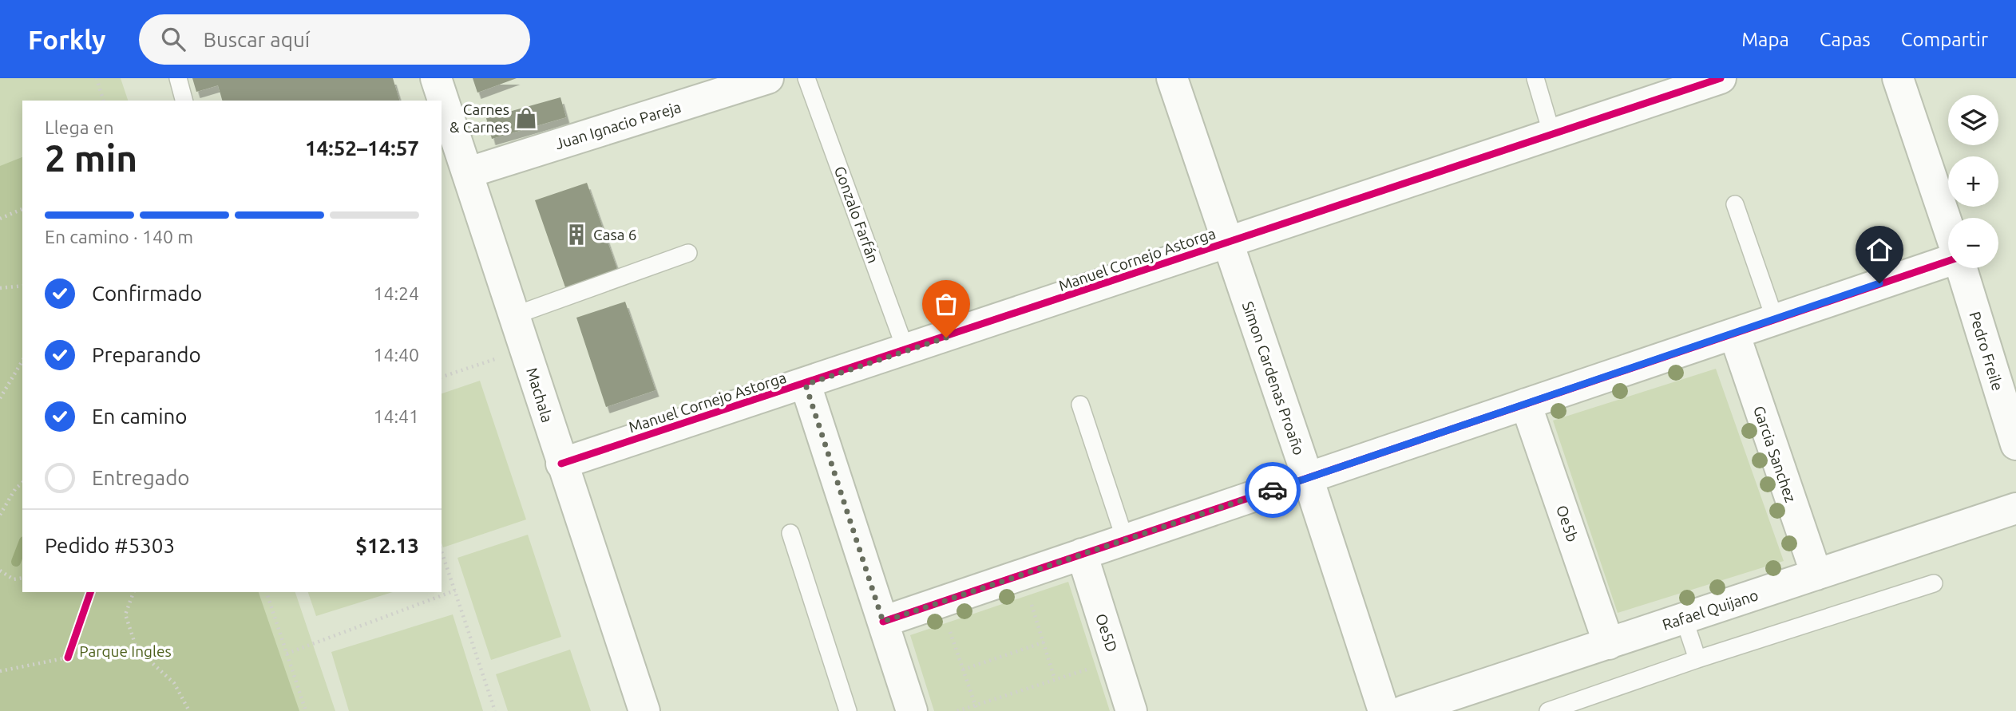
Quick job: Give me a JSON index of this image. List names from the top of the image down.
{
  "streets": {
    "street": [
      "Juan Ignacio Pareja",
      "Manuel Cornejo Astorga",
      "Pedro Freile",
      "Simon Cardenas Proaño",
      "Machala",
      "Garcia Sanchez",
      "Oe5b",
      "Rafael Quijano",
      "Oe5D"
    ],
    "lane": ["Gonzalo Farfán"]
  },
  "crossings": [
    ["Juan Ignacio Pareja", "Machala"],
    ["Gonzalo Farfán", "Manuel Cornejo Astorga"],
    ["Manuel Cornejo Astorga", "Simon Cardenas Proaño"],
    ["Manuel Cornejo Astorga", "Machala"],
    ["Garcia Sanchez", "Rafael Quijano"],
    ["Oe5b", "Rafael Quijano"]
  ],
  "parks": ["Parque Ingles"],
  "places": {
    "shop": ["Carnes & Carnes"],
    "building": ["Casa 6"]
  },
  "page": {
    "header": "Forkly",
    "search": "Buscar aquí",
    "nav": ["Mapa", "Capas", "Compartir"],
    "map_buttons": ["+", "−"],
    "heading": ["2 min", "Llega en", "14:52–14:57"],
    "panel": ["Pedido #5303", "$12.13"],
    "bar": "En camino · 140 m",
    "list": [
      ["Confirmado", "14:24"],
      ["Preparando", "14:40"],
      ["En camino", "14:41"],
      "Entregado"
    ]
  }
}
